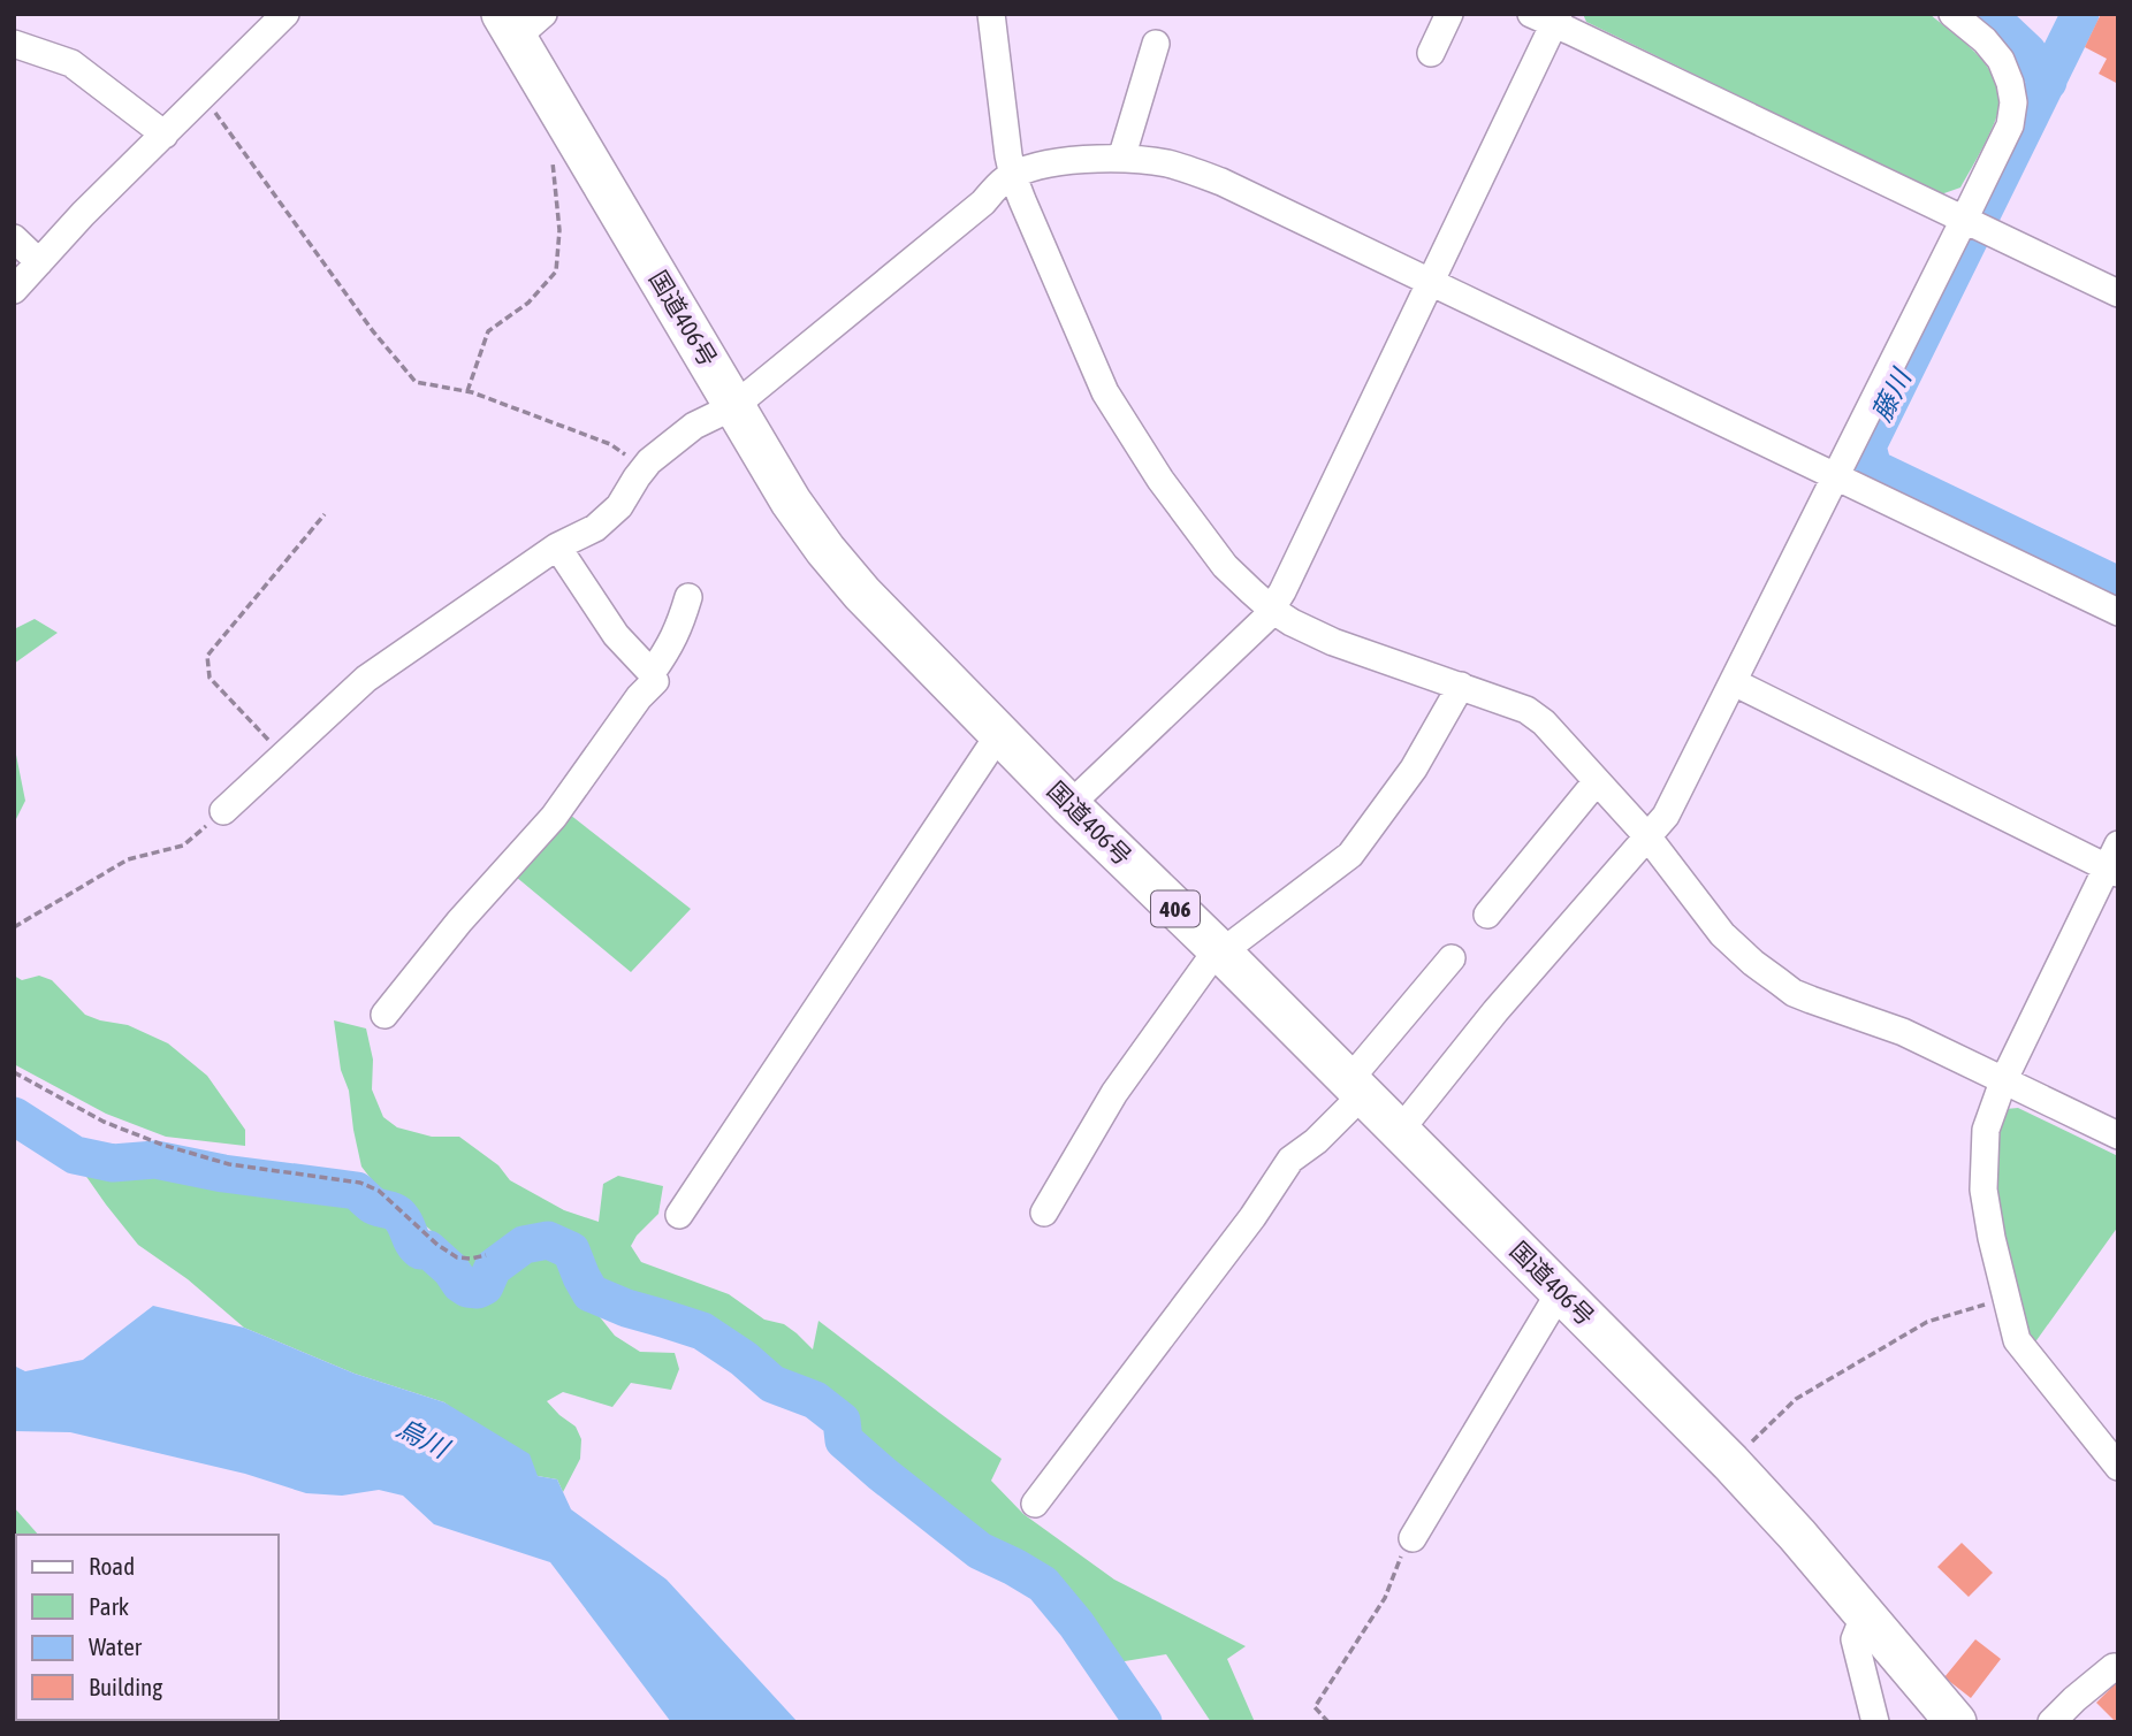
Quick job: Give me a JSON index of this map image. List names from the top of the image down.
{
  "streets": {
    "highway": ["国道406号", "406"]
  },
  "water": ["藤川", "烏川"],
  "legend": [
    "Road",
    "Park",
    "Water",
    "Building"
  ]
}
